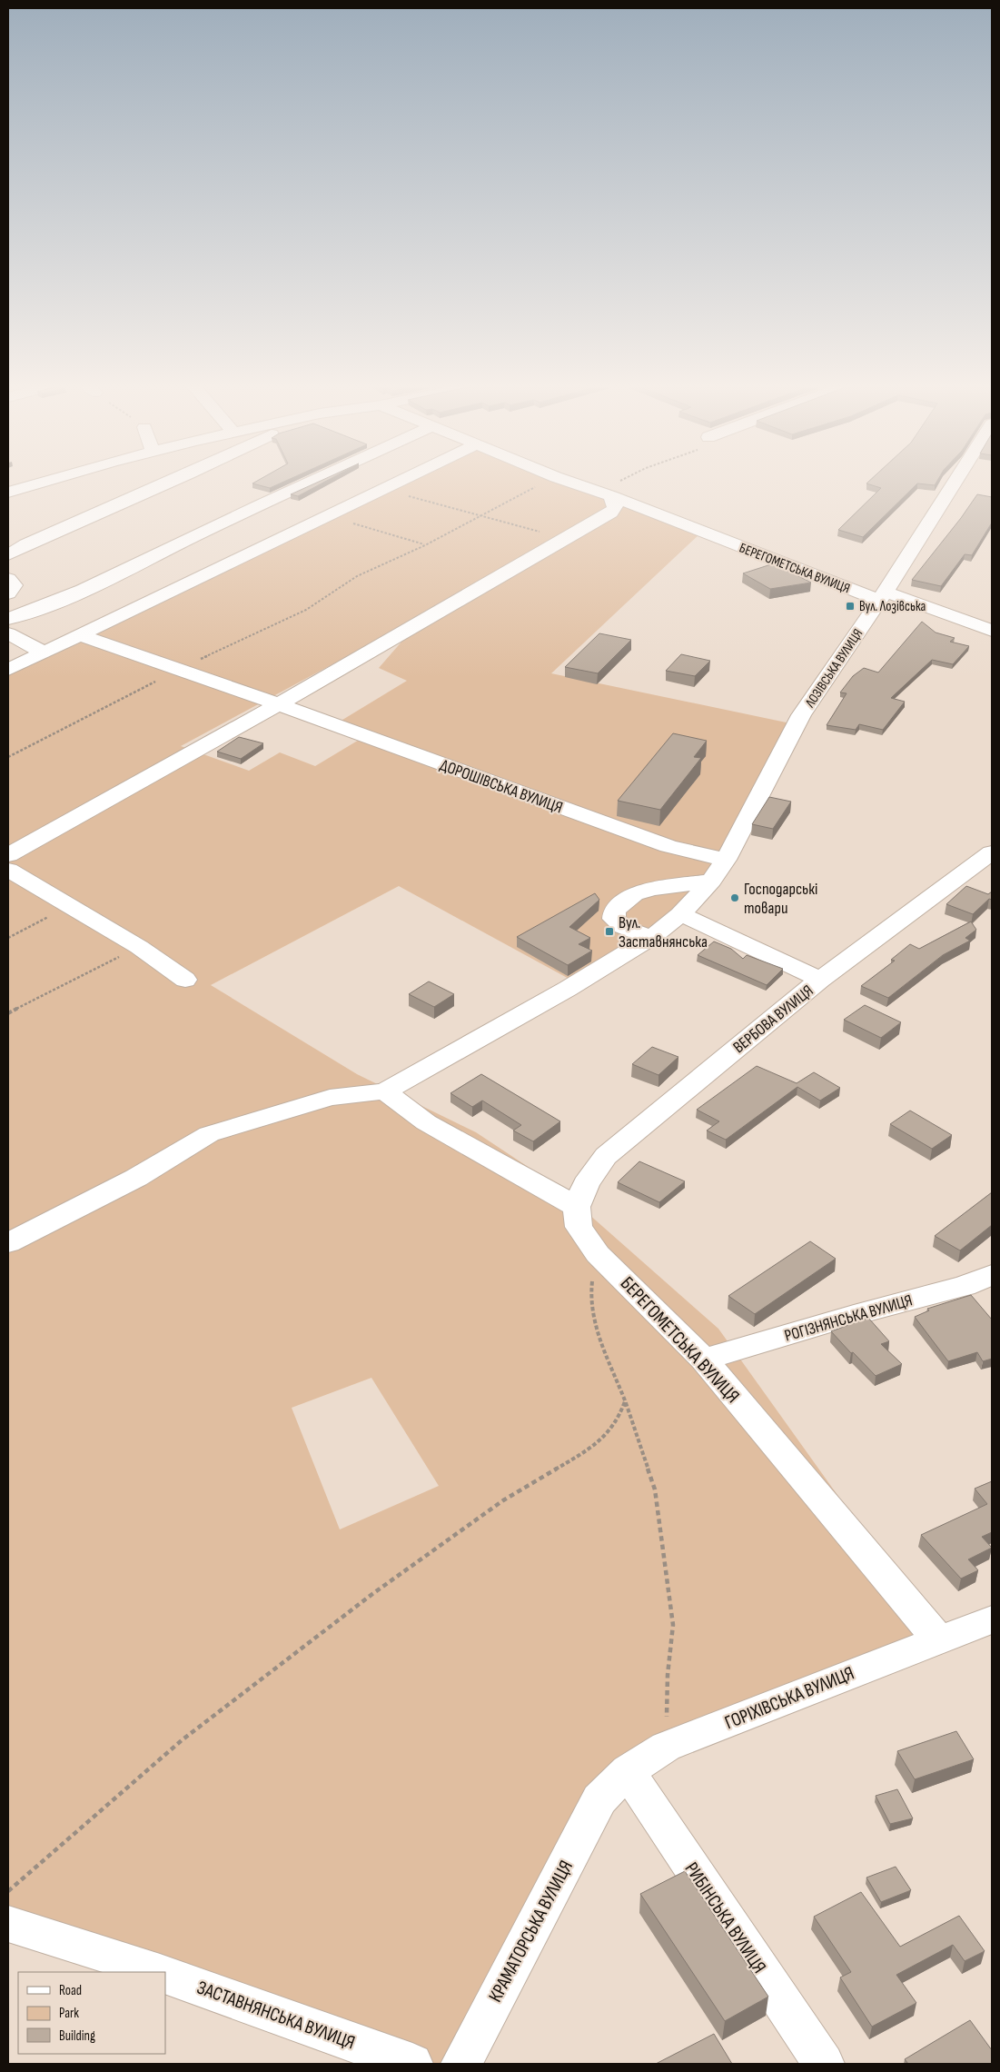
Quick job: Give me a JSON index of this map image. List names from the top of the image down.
{
  "streets": {
    "street": [
      "БЕРЕГОМЕТСЬКА ВУЛИЦЯ",
      "ЛОЗІВСЬКА ВУЛИЦЯ",
      "ДОРОШІВСЬКА ВУЛИЦЯ",
      "ВЕРБОВА ВУЛИЦЯ",
      "РОГІЗНЯНСЬКА ВУЛИЦЯ",
      "ГОРІХІВСЬКА ВУЛИЦЯ",
      "РИБІНСЬКА ВУЛИЦЯ",
      "КРАМАТОРСЬКА ВУЛИЦЯ",
      "ЗАСТАВНЯНСЬКА ВУЛИЦЯ"
    ]
  },
  "crossings": [
    ["БЕРЕГОМЕТСЬКА ВУЛИЦЯ", "ЛОЗІВСЬКА ВУЛИЦЯ"],
    ["БЕРЕГОМЕТСЬКА ВУЛИЦЯ", "ВЕРБОВА ВУЛИЦЯ"],
    ["БЕРЕГОМЕТСЬКА ВУЛИЦЯ", "РОГІЗНЯНСЬКА ВУЛИЦЯ"],
    ["БЕРЕГОМЕТСЬКА ВУЛИЦЯ", "ГОРІХІВСЬКА ВУЛИЦЯ"],
    ["ЛОЗІВСЬКА ВУЛИЦЯ", "ДОРОШІВСЬКА ВУЛИЦЯ"],
    ["ГОРІХІВСЬКА ВУЛИЦЯ", "РИБІНСЬКА ВУЛИЦЯ"],
    ["ГОРІХІВСЬКА ВУЛИЦЯ", "КРАМАТОРСЬКА ВУЛИЦЯ"]
  ],
  "places": {
    "transit": ["Вул. Лозівська", "Вул. Заставнянська"],
    "other": ["Господарські товари"]
  },
  "legend": ["Road", "Park", "Building"]
}
